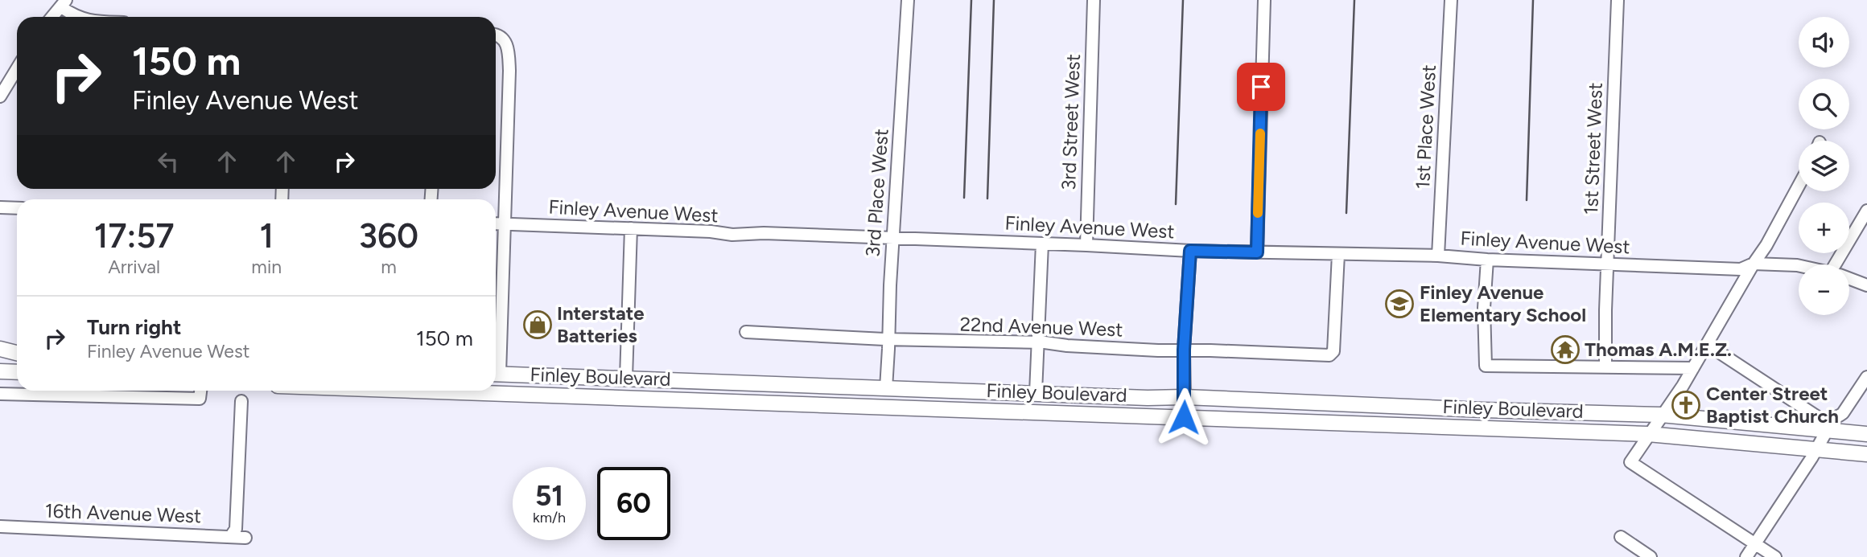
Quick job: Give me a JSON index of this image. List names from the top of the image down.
{
  "streets": {
    "main road": ["Finley Boulevard"],
    "street": [
      "3rd Street West",
      "1st Place West",
      "1st Street West",
      "3rd Place West",
      "Finley Avenue West",
      "22nd Avenue West",
      "16th Avenue West"
    ]
  },
  "crossings": [
    ["3rd Street West", "Finley Avenue West"],
    ["1st Place West", "Finley Avenue West"],
    ["1st Street West", "Finley Avenue West"],
    ["3rd Place West", "Finley Avenue West"],
    ["3rd Place West", "22nd Avenue West"],
    ["3rd Place West", "Finley Boulevard"],
    ["Finley Avenue West", "22nd Avenue West"]
  ],
  "places": {
    "school or university": ["Finley Avenue Elementary School"],
    "shop": ["Interstate Batteries"],
    "temple": ["Thomas A.M.E.Z."],
    "church": ["Center Street Baptist Church"]
  },
  "page": {
    "map_buttons": ["+", "−"],
    "turn": ["150 m", "Finley Avenue West"],
    "eta": [
      "17:57",
      "Arrival",
      "1",
      "min",
      "360",
      "m"
    ],
    "list": [
      {
        "name": "Turn right",
        "note": "Finley Avenue West",
        "value": "150 m"
      }
    ],
    "speed": "51 km/h",
    "limit": "60"
  }
}
